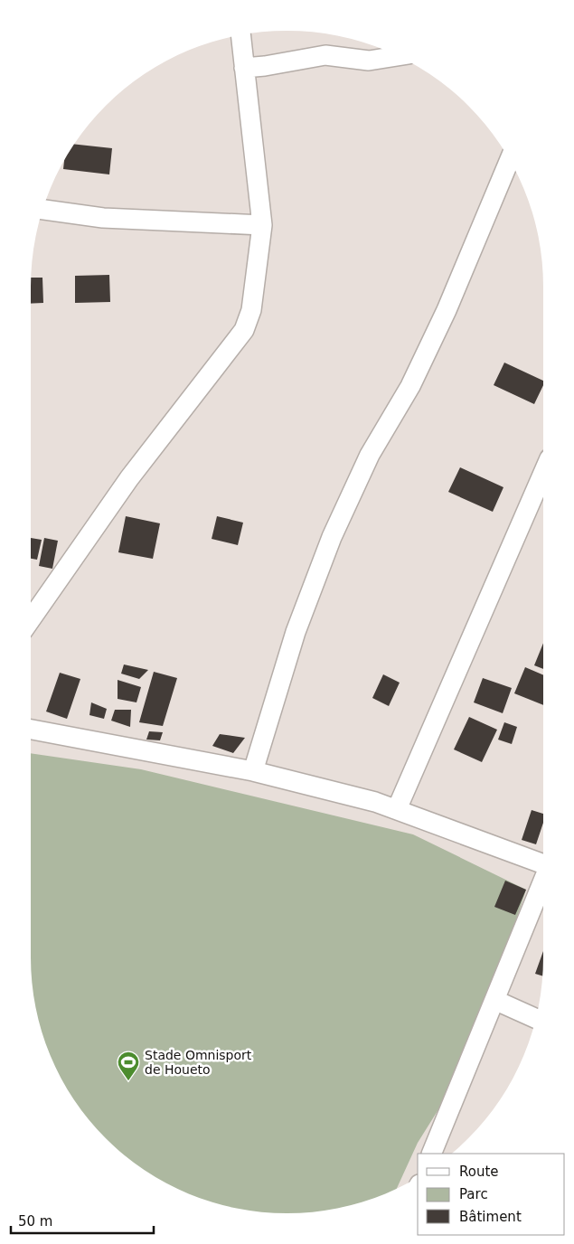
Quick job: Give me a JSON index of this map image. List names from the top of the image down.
{
  "places": {
    "sports": ["Stade Omnisport de Houeto"]
  },
  "legend": ["Route", "Parc", "Bâtiment"],
  "scale_bar": "50 m"
}
